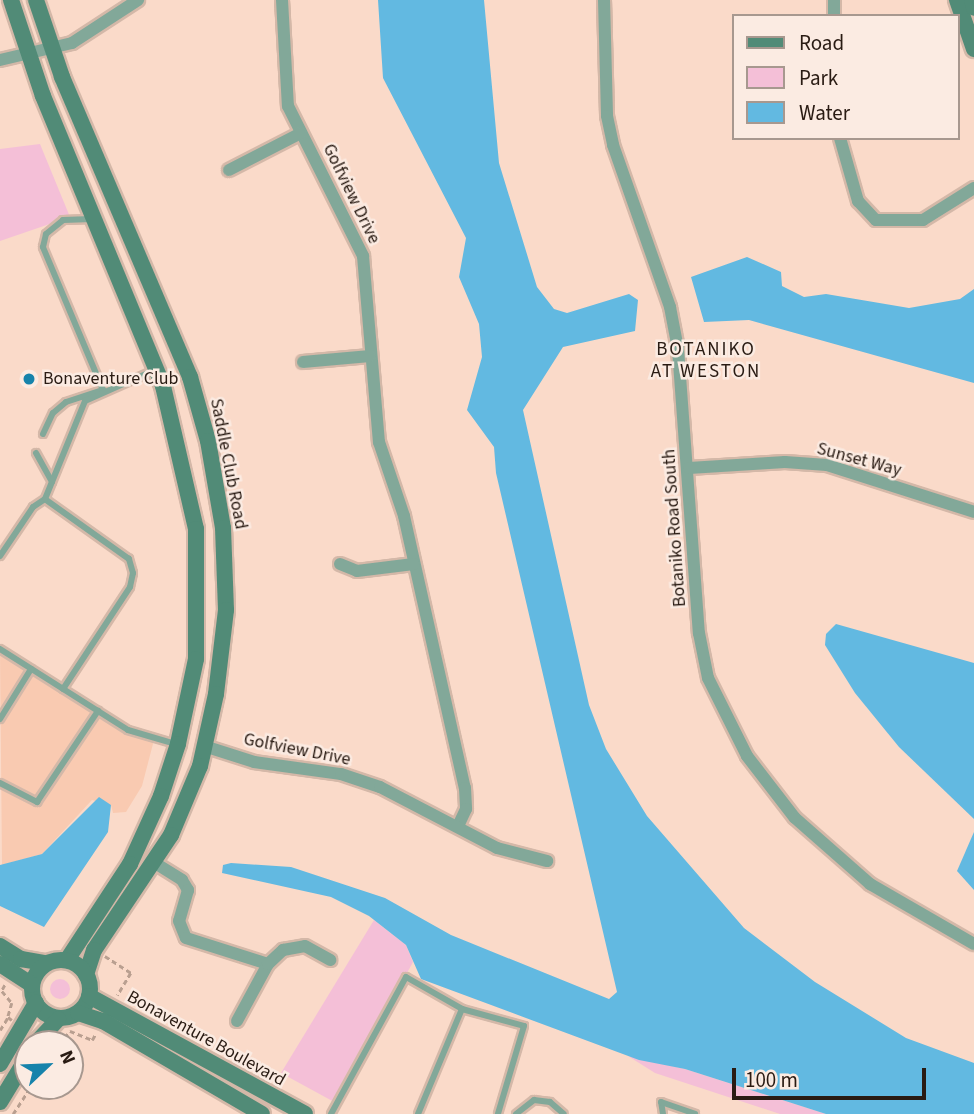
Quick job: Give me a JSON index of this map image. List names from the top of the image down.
{
  "streets": {
    "street": [
      "Golfview Drive",
      "Sunset Way",
      "Saddle Club Road",
      "Botaniko Road South",
      "Bonaventure Boulevard"
    ]
  },
  "crossings": [
    ["Golfview Drive", "Saddle Club Road"],
    ["Sunset Way", "Botaniko Road South"],
    ["Saddle Club Road", "Bonaventure Boulevard"]
  ],
  "districts": ["BOTANIKO AT WESTON"],
  "places": ["Bonaventure Club"],
  "legend": ["Road", "Park", "Water"],
  "scale_bar": "100 m",
  "north": "top right"
}
